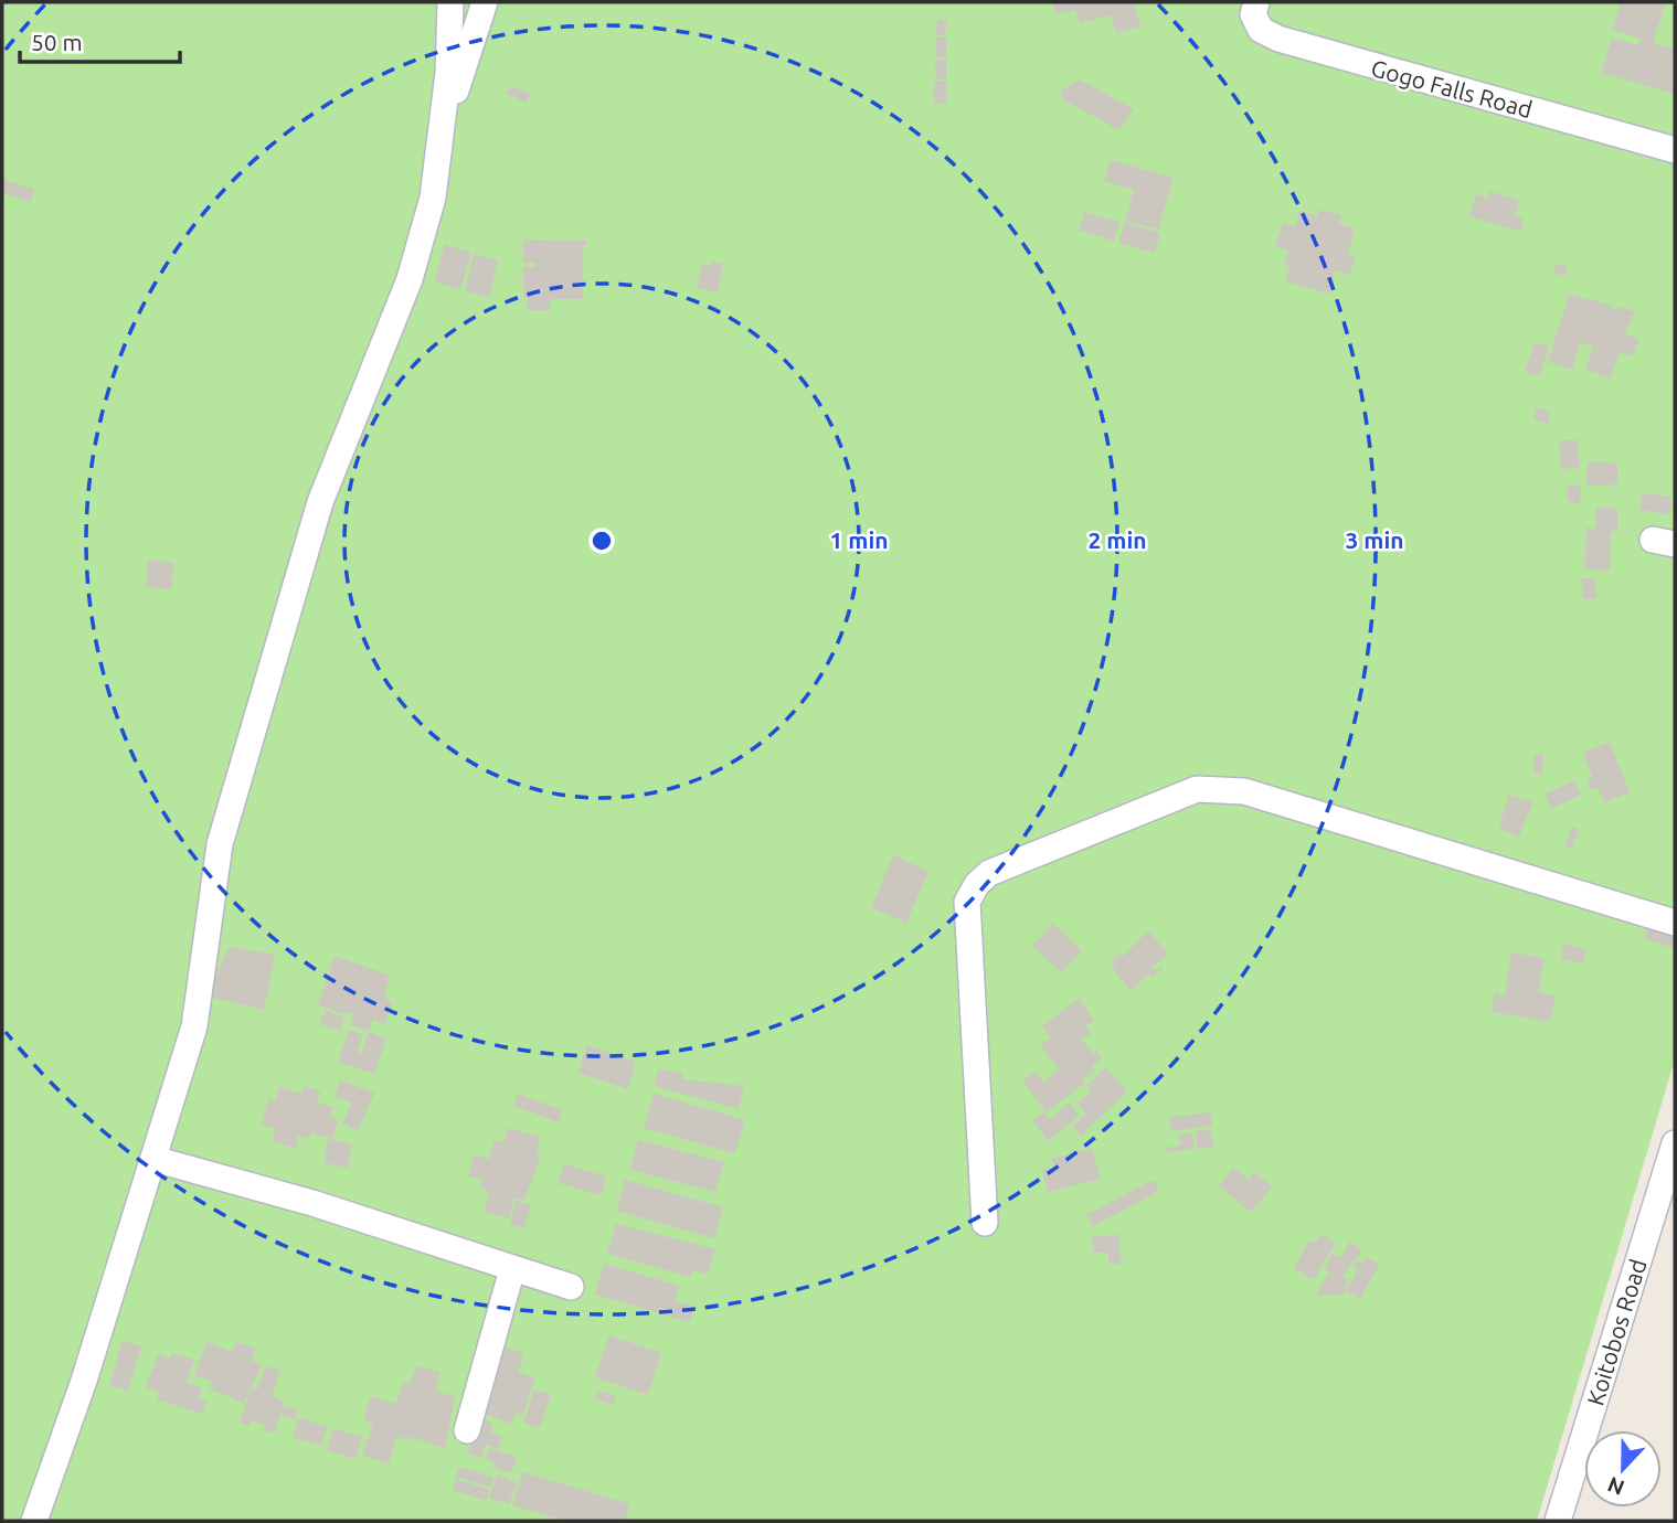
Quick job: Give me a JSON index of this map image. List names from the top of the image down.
{
  "streets": {
    "street": ["Gogo Falls Road", "Koitobos Road"]
  },
  "scale_bar": "50 m",
  "north": "bottom",
  "rings": ["1 min", "2 min", "3 min"]
}
